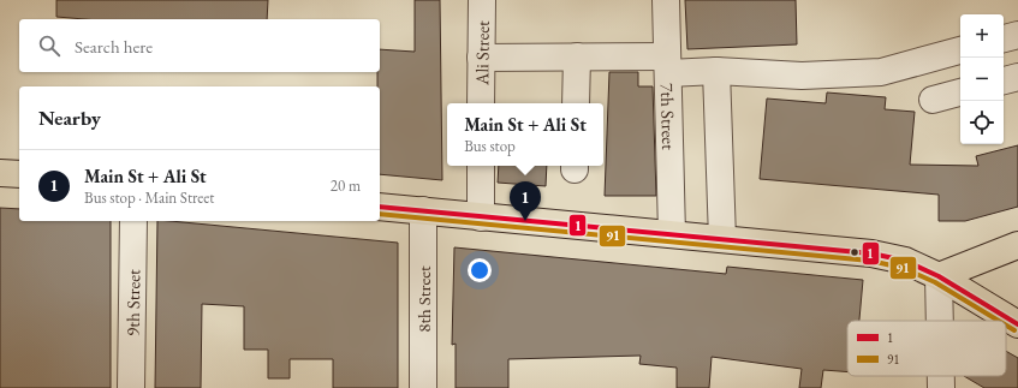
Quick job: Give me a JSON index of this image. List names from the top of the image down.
{
  "streets": {
    "street": [
      "Ali Street",
      "7th Street",
      "8th Street",
      "9th Street"
    ]
  },
  "lines": ["transit line 1", "transit line 91"],
  "legend": ["1", "91"],
  "page": {
    "map_buttons": ["+", "−"],
    "search": "Search here",
    "heading": "Nearby",
    "popup": ["Main St + Ali St", "Bus stop"],
    "list": [
      {
        "mark": "1",
        "name": "Main St + Ali St",
        "note": "Bus stop · Main Street",
        "value": "20 m"
      }
    ],
    "pins": "1"
  }
}
